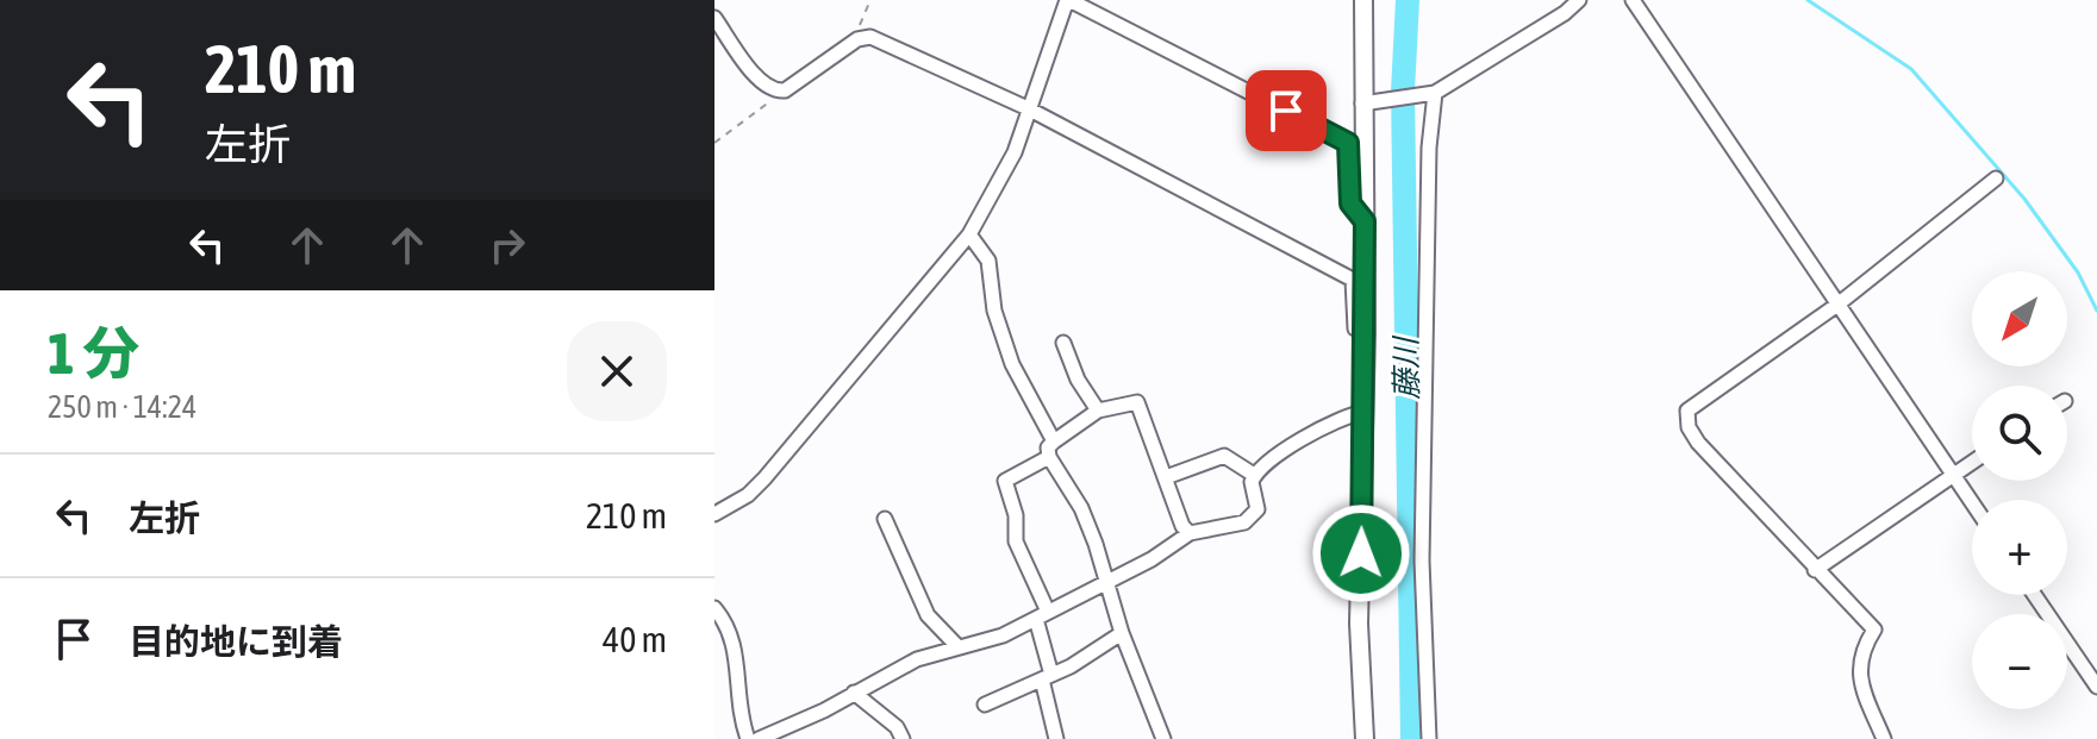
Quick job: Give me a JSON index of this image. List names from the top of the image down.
{
  "water": ["藤川"],
  "north": "bottom left",
  "page": {
    "turn": ["210 m", "左折"],
    "map_buttons": ["+", "−"],
    "heading": ["1 分", "250 m · 14:24"],
    "list": [
      {
        "name": "左折",
        "value": "210 m"
      },
      {
        "name": "目的地に到着",
        "value": "40 m"
      }
    ]
  }
}
